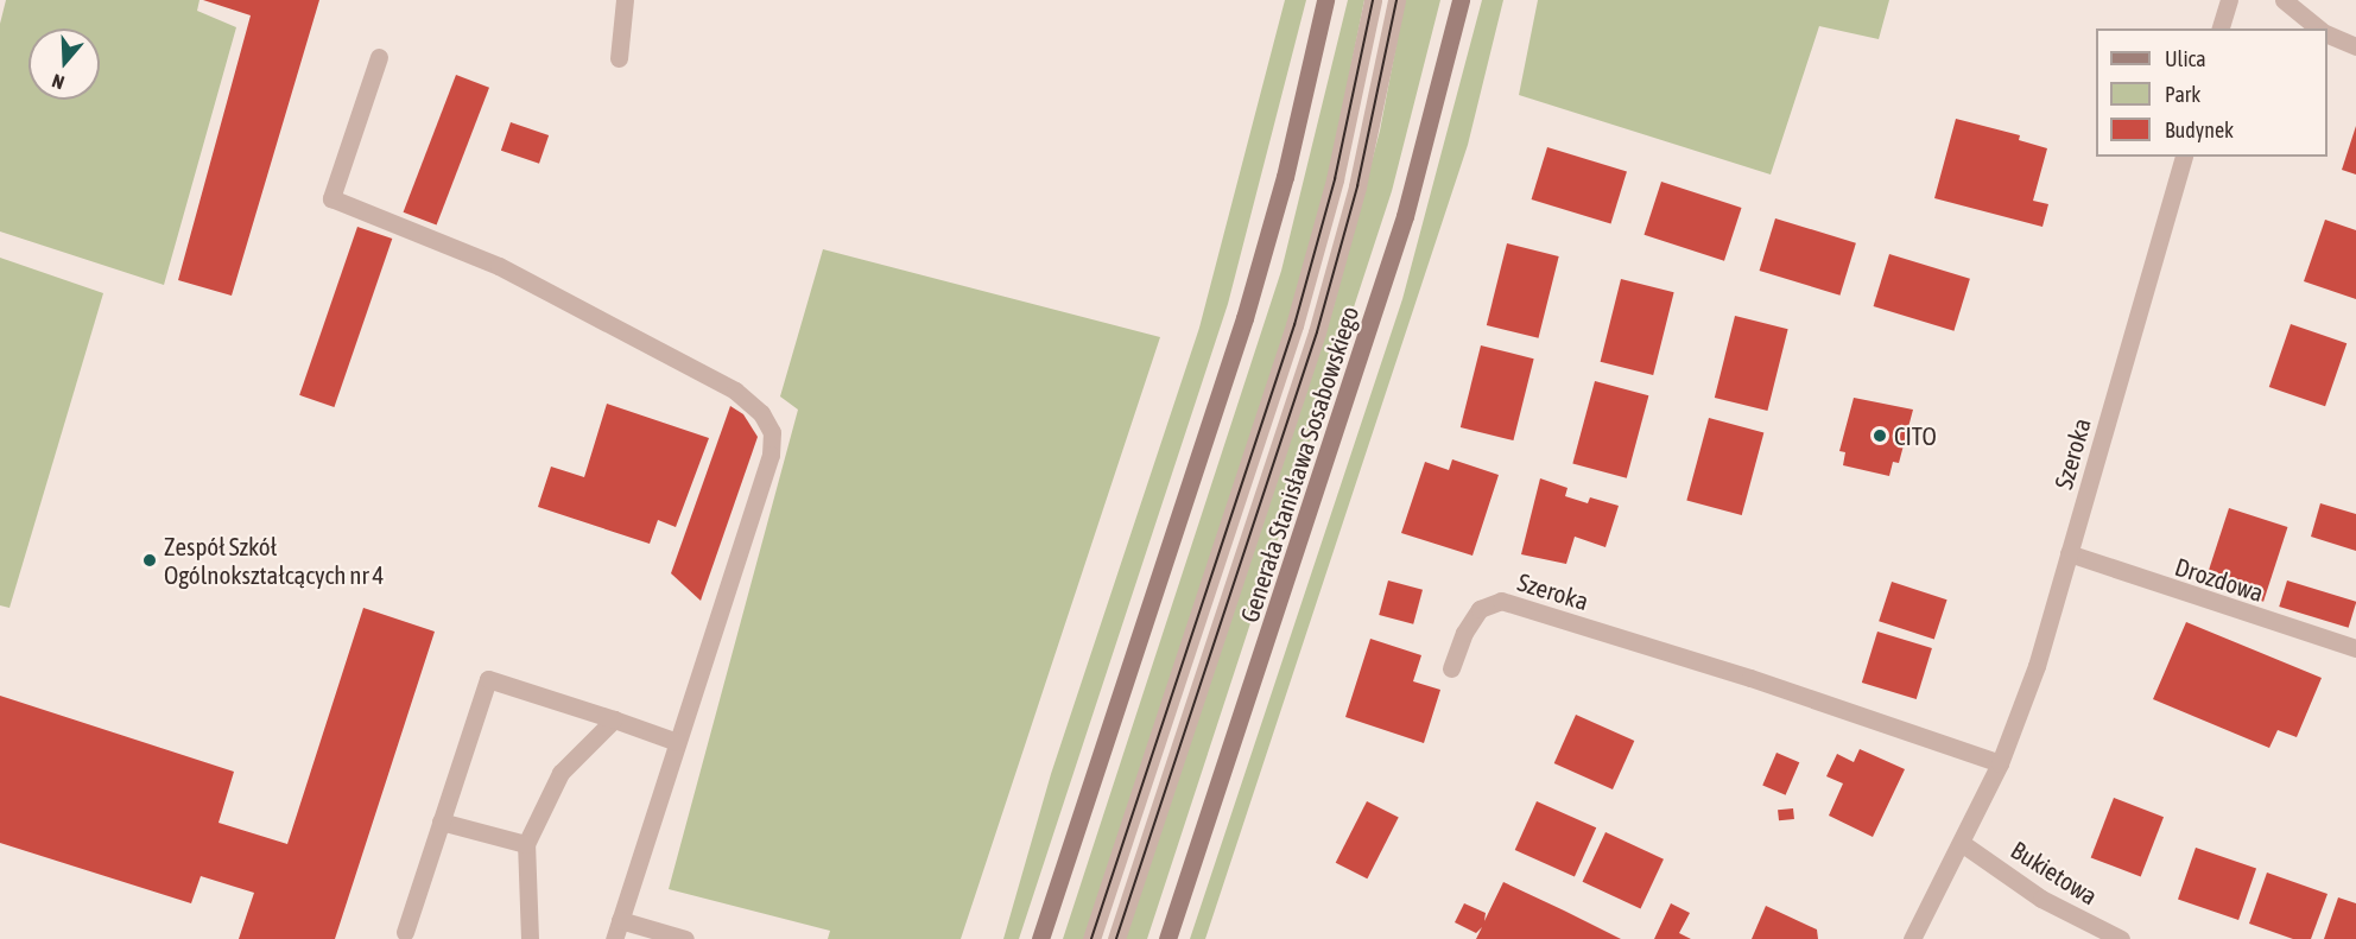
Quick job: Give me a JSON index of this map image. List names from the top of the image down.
{
  "streets": {
    "main road": ["Generała Stanisława Sosabowskiego"],
    "street": ["Szeroka", "Drozdowa", "Bukietowa"]
  },
  "crossings": [
    ["Szeroka", "Drozdowa"],
    ["Szeroka", "Bukietowa"]
  ],
  "places": ["CITO", "Zespół Szkół Ogólnokształcących nr 4"],
  "legend": ["Ulica", "Park", "Budynek"],
  "north": "bottom"
}
